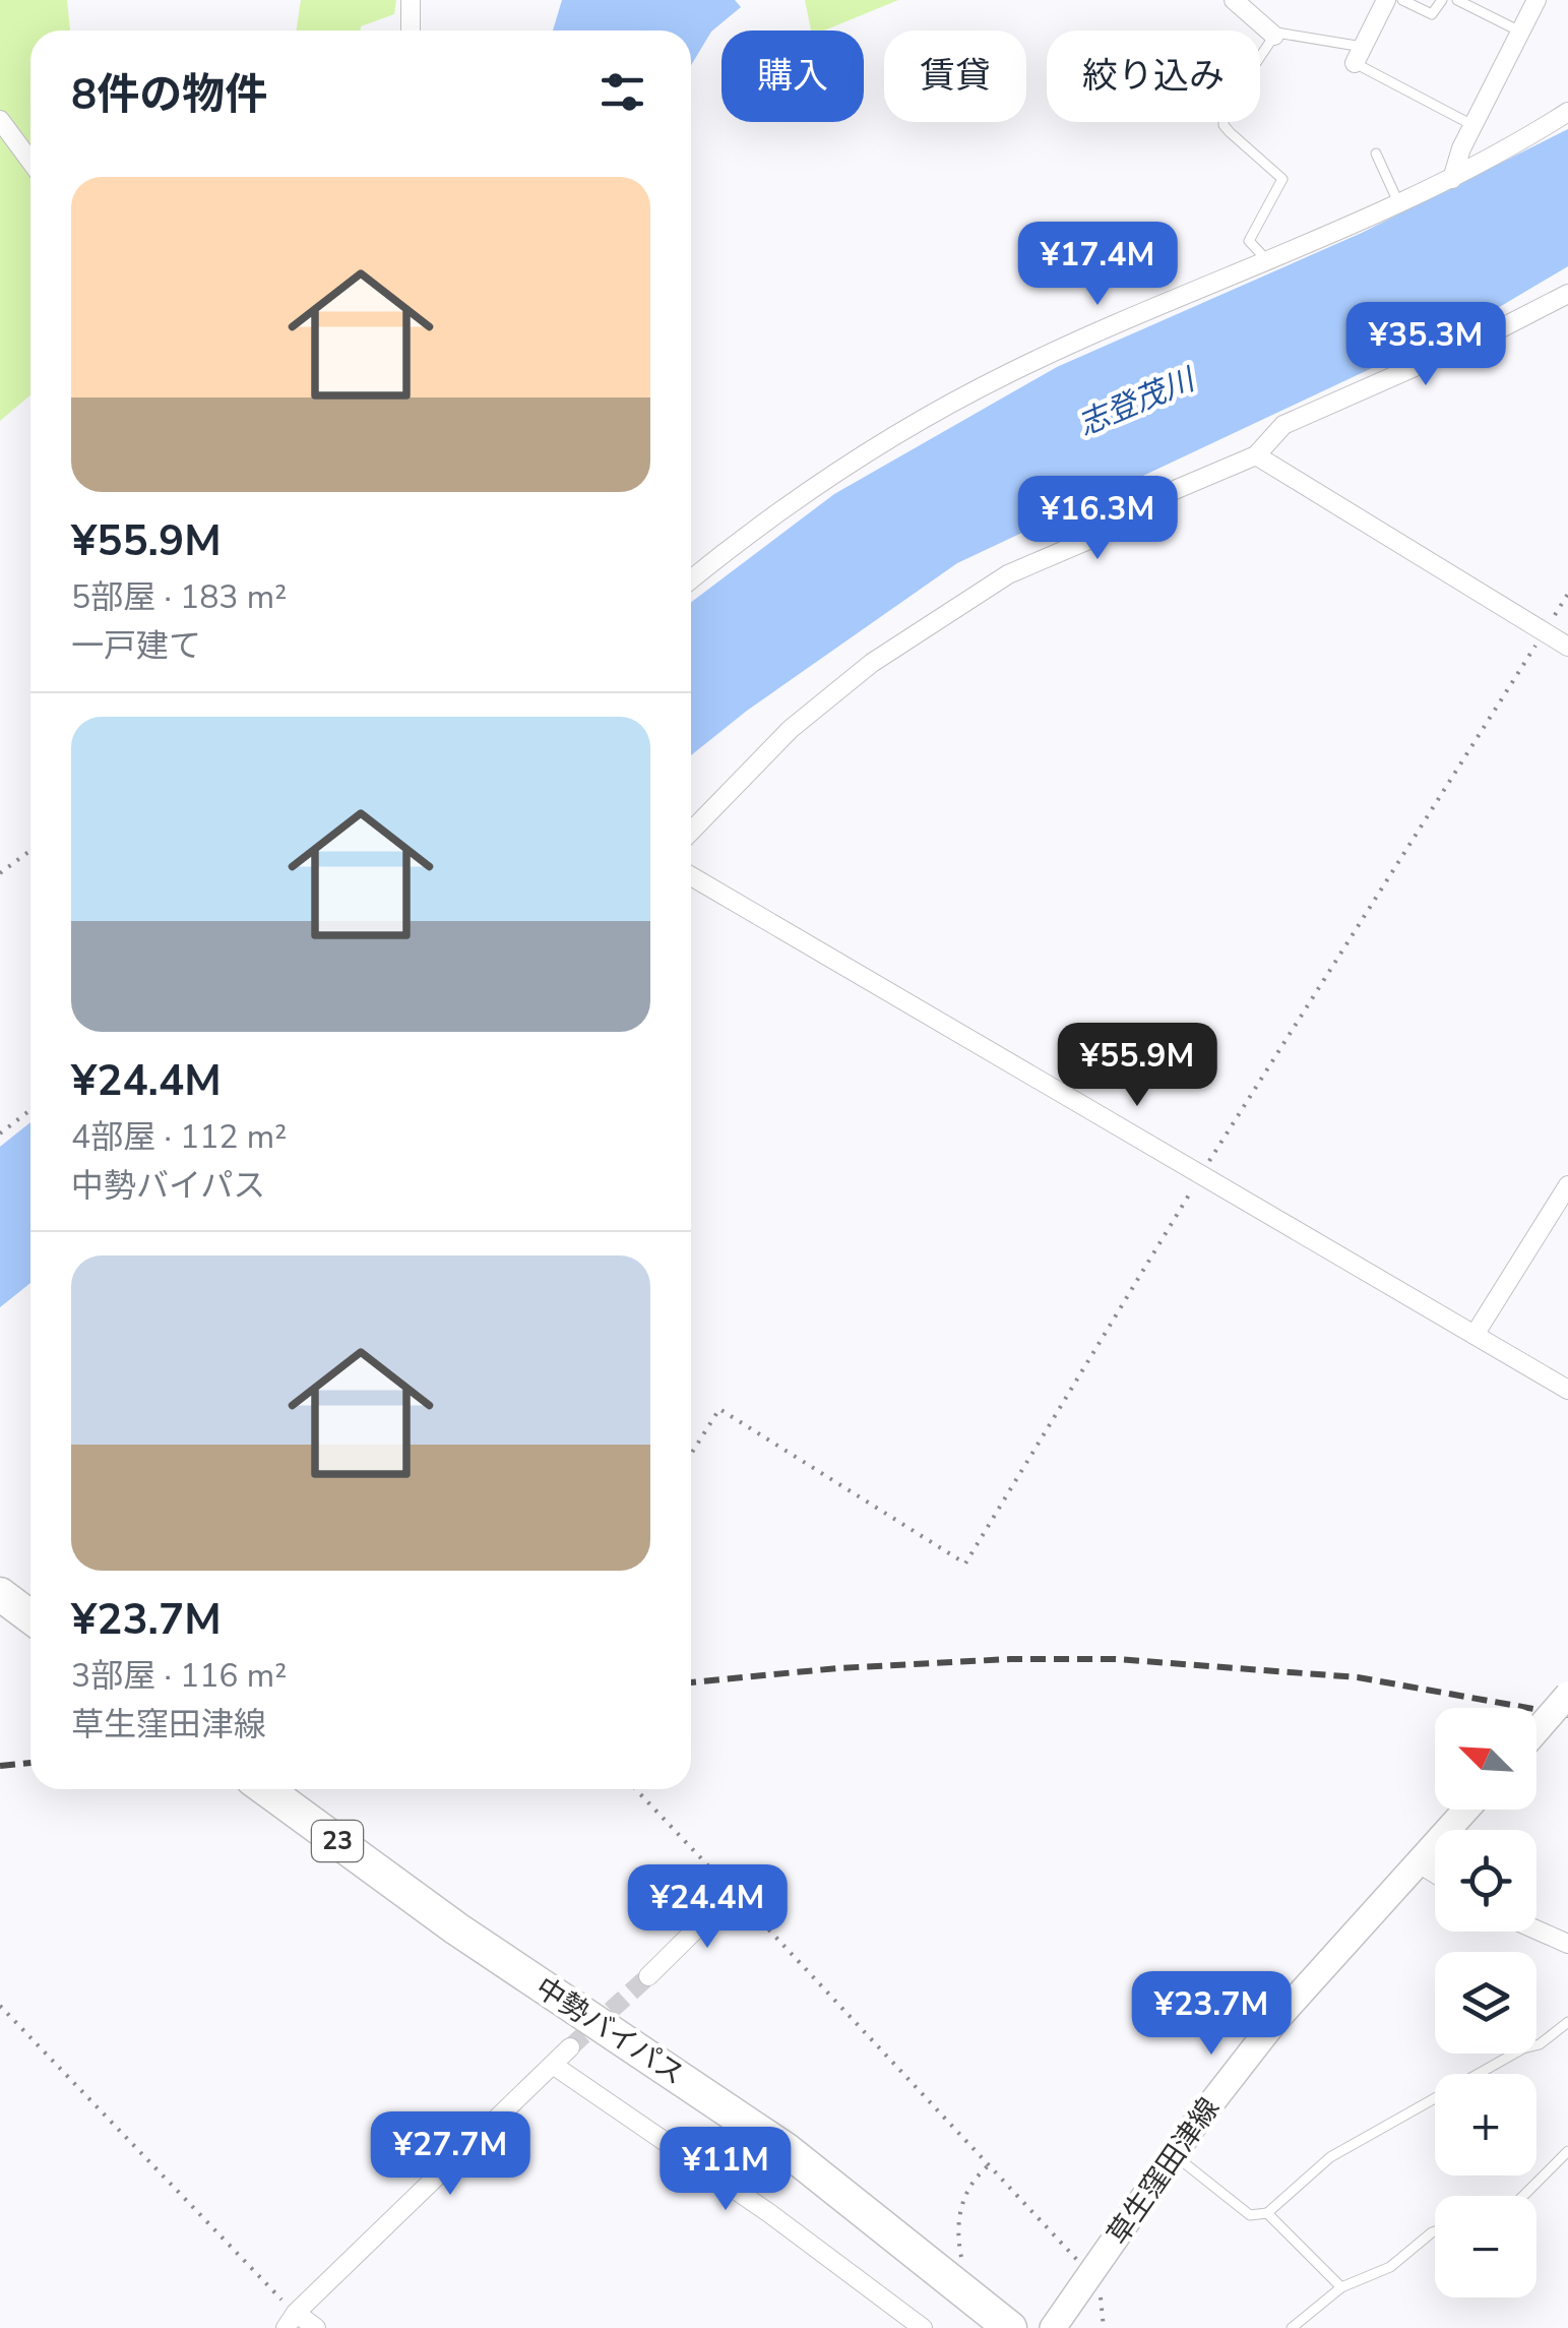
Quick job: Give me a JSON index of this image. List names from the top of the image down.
{
  "streets": {
    "highway": ["23", "中勢バイパス"],
    "main road": ["草生窪田津線"]
  },
  "water": ["志登茂川"],
  "north": "top left",
  "page": {
    "chip": ["購入", "賃貸", "絞り込み"],
    "heading": "8件の物件",
    "list": [
      {
        "name": "¥55.9M",
        "note": "5部屋 · 183 m² · 一戸建て"
      },
      {
        "name": "¥24.4M",
        "note": "4部屋 · 112 m² · 中勢バイパス"
      },
      {
        "name": "¥23.7M",
        "note": "3部屋 · 116 m² · 草生窪田津線"
      }
    ],
    "price": [
      "¥17.4M",
      "¥35.3M",
      "¥16.3M",
      "¥55.9M",
      "¥24.4M",
      "¥23.7M",
      "¥27.7M",
      "¥11M"
    ],
    "map_buttons": ["+", "−"]
  }
}
